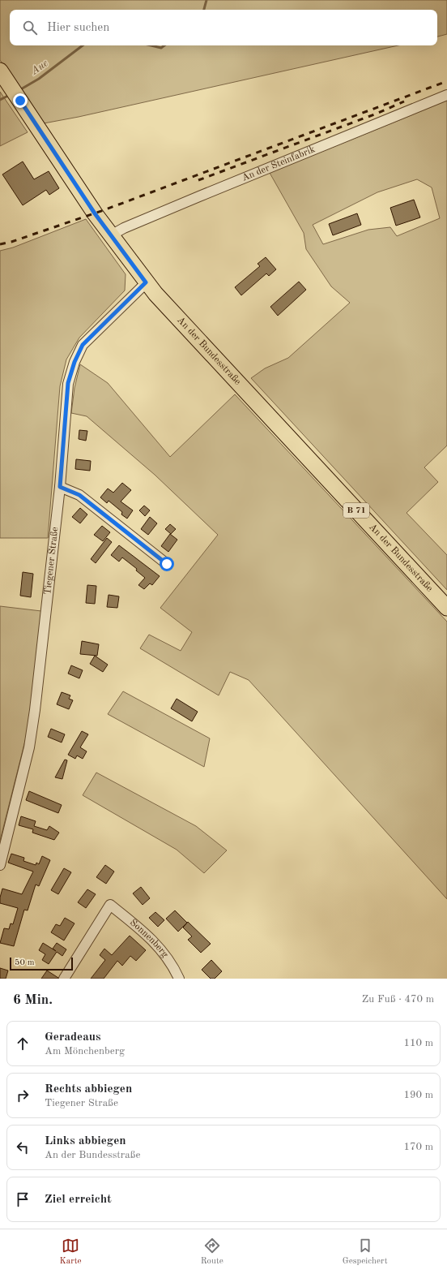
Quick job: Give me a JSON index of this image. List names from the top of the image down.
{
  "streets": {
    "main road": ["An der Bundesstraße", "B 71"],
    "street": ["An der Steinfabrik", "Tiegener Straße", "Sonnenberg"]
  },
  "crossings": [
    ["An der Steinfabrik", "An der Bundesstraße"],
    ["An der Bundesstraße", "Tiegener Straße"]
  ],
  "water": ["Aue"],
  "scale_bar": "50 m",
  "page": {
    "search": "Hier suchen",
    "scale": "50 m",
    "heading": ["6 Min.", "Zu Fuß · 470 m"],
    "list": [
      ["Geradeaus", "Am Mönchenberg", "110 m"],
      ["Rechts abbiegen", "Tiegener Straße", "190 m"],
      ["Links abbiegen", "An der Bundesstraße", "170 m"],
      "Ziel erreicht"
    ],
    "nav": ["Karte", "Route", "Gespeichert"]
  }
}
